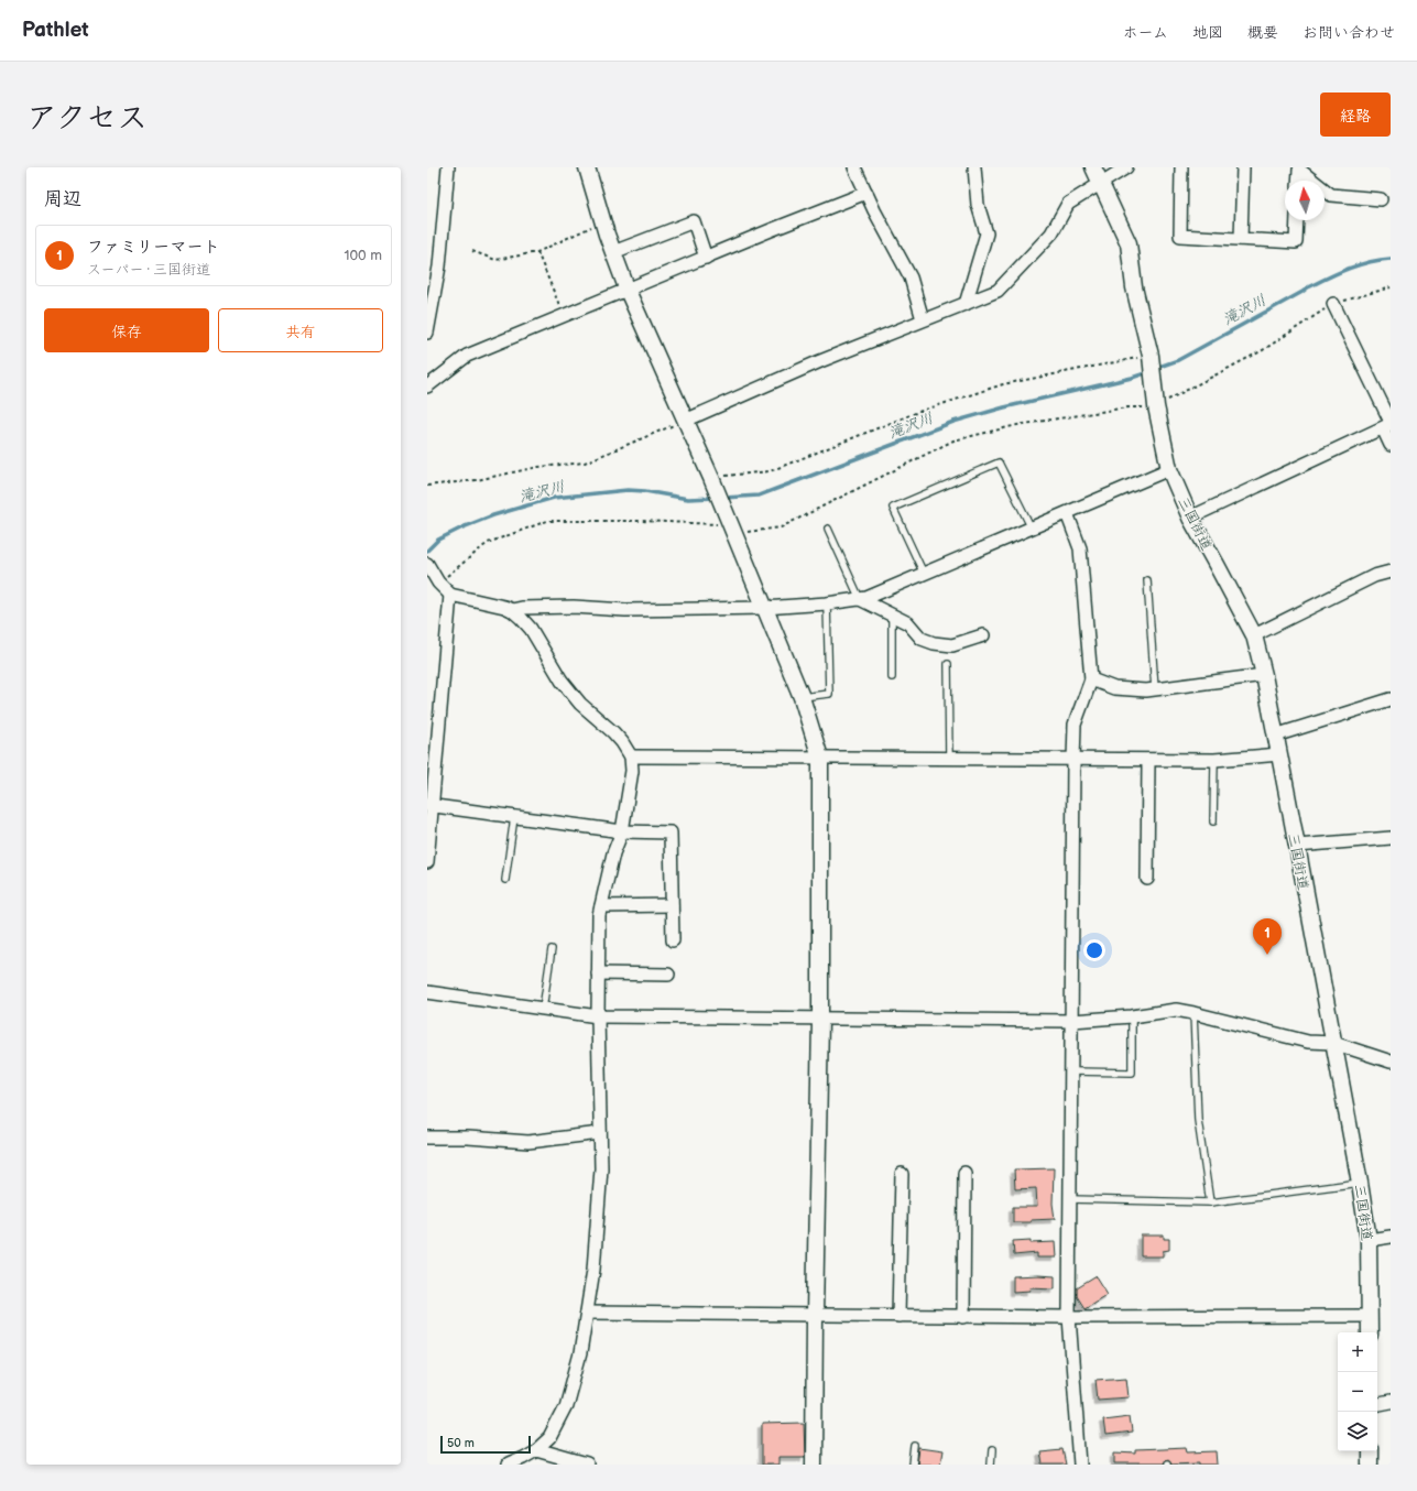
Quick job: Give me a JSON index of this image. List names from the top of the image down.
{
  "streets": {
    "street": ["三国街道"]
  },
  "water": ["滝沢川"],
  "scale_bar": "50 m",
  "north": "top",
  "page": {
    "header": "Pathlet",
    "nav": [
      "ホーム",
      "地図",
      "概要",
      "お問い合わせ"
    ],
    "title": "アクセス",
    "buttons": [
      "経路",
      ["保存", "共有"]
    ],
    "heading": "周辺",
    "list": [
      {
        "mark": "1",
        "name": "ファミリーマート",
        "note": "スーパー · 三国街道",
        "value": "100 m"
      }
    ],
    "pins": "1",
    "map_buttons": ["+", "−"],
    "scale": "50 m"
  }
}
